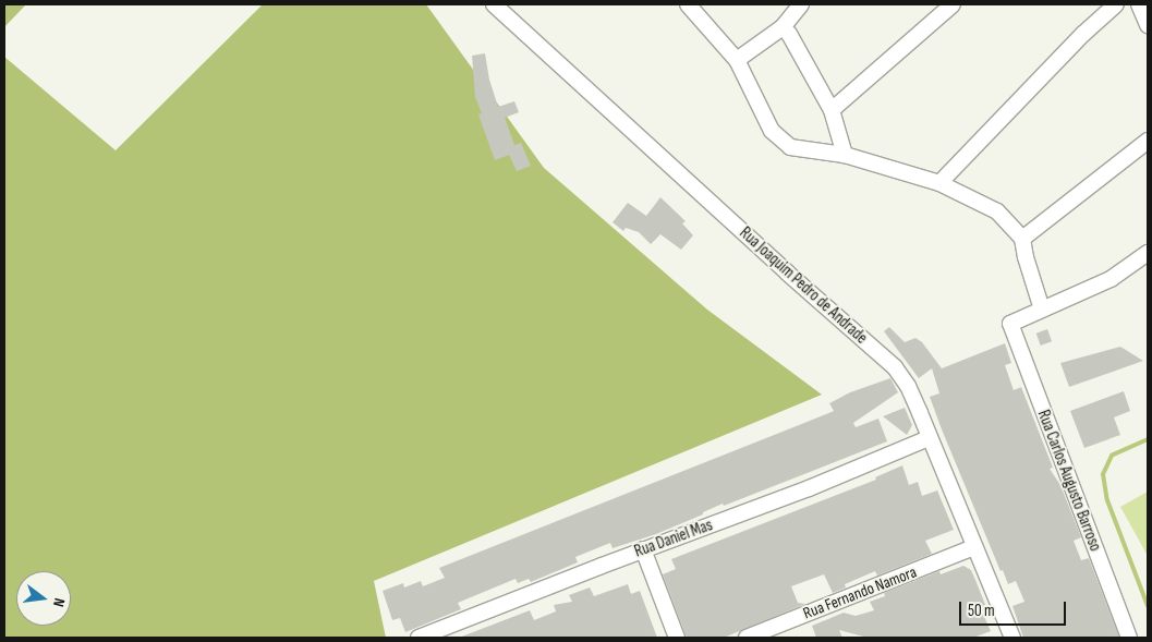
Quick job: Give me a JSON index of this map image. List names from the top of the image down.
{
  "streets": {
    "street": [
      "Rua Joaquim Pedro de Andrade",
      "Rua Carlos Augusto Barroso",
      "Rua Daniel Mas",
      "Rua Fernando Namora"
    ]
  },
  "crossings": [
    ["Rua Joaquim Pedro de Andrade", "Rua Daniel Mas"],
    ["Rua Joaquim Pedro de Andrade", "Rua Fernando Namora"]
  ],
  "scale_bar": "50 m",
  "north": "right"
}
